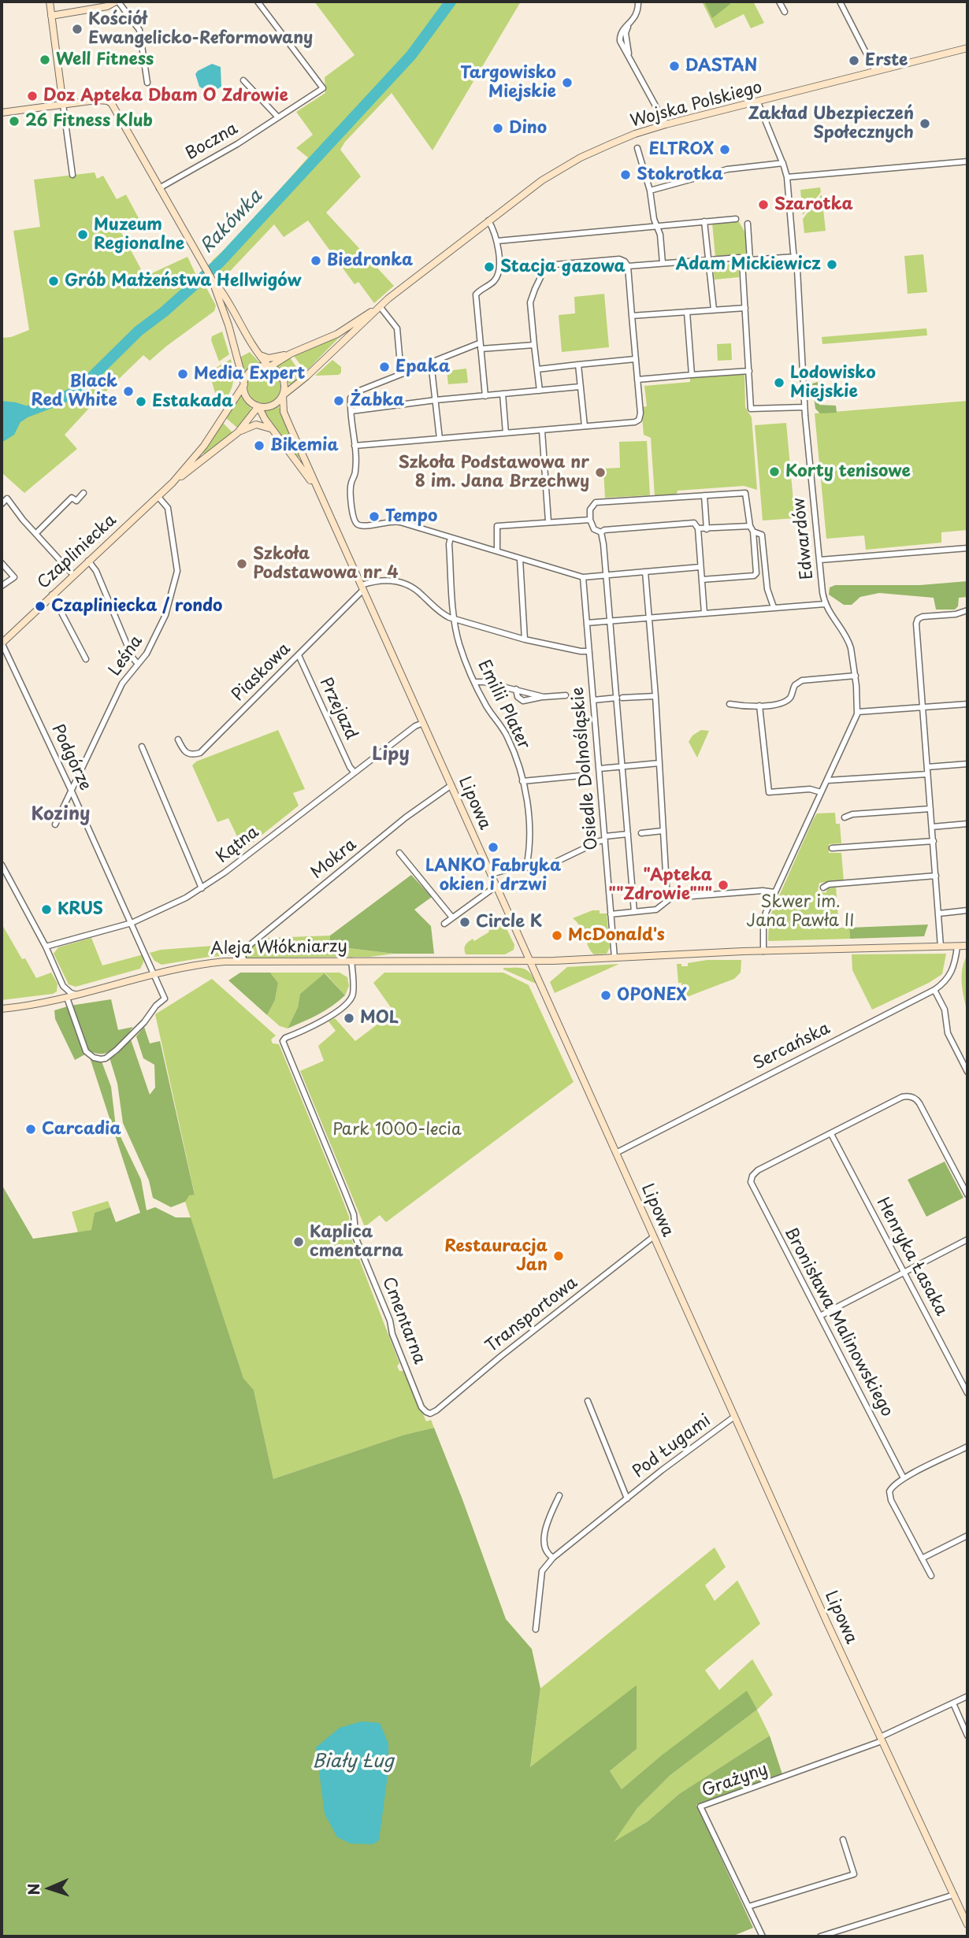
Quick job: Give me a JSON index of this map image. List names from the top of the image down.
{
  "streets": {
    "street": [
      "Wojska Polskiego",
      "Boczna",
      "Edwardów",
      "Czapliniecka",
      "Leśna",
      "Piaskowa",
      "Emilii Plater",
      "Przejazd",
      "Podgórze",
      "Osiedle Dolnośląskie",
      "Lipowa",
      "Kątna",
      "Mokra",
      "Aleja Włókniarzy",
      "Sercańska",
      "Henryka Łasaka",
      "Transportowa",
      "Cmentarna",
      "Bronisława Malinowskiego",
      "Pod Ługami",
      "Grażyny"
    ]
  },
  "crossings": [
    ["Wojska Polskiego", "Edwardów"],
    ["Wojska Polskiego", "Czapliniecka"],
    ["Wojska Polskiego", "Lipowa"],
    ["Edwardów", "Aleja Włókniarzy"],
    ["Czapliniecka", "Leśna"],
    ["Czapliniecka", "Podgórze"],
    ["Czapliniecka", "Lipowa"],
    ["Leśna", "Podgórze"],
    ["Piaskowa", "Przejazd"],
    ["Piaskowa", "Lipowa"],
    ["Przejazd", "Kątna"],
    ["Podgórze", "Kątna"],
    ["Podgórze", "Aleja Włókniarzy"],
    ["Osiedle Dolnośląskie", "Aleja Włókniarzy"],
    ["Lipowa", "Kątna"],
    ["Lipowa", "Mokra"],
    ["Lipowa", "Aleja Włókniarzy"],
    ["Lipowa", "Sercańska"],
    ["Lipowa", "Transportowa"],
    ["Lipowa", "Pod Ługami"],
    ["Lipowa", "Grażyny"],
    ["Mokra", "Aleja Włókniarzy"],
    ["Aleja Włókniarzy", "Sercańska"],
    ["Aleja Włókniarzy", "Cmentarna"],
    ["Henryka Łasaka", "Bronisława Malinowskiego"],
    ["Transportowa", "Cmentarna"]
  ],
  "districts": ["Lipy", "Koziny"],
  "water": ["Rakówka", "Biały Ług"],
  "parks": ["Skwer im. Jana Pawła II", "Park 1000-lecia"],
  "places": [
    "Kościół Ewangelicko-Reformowany",
    "Well Fitness",
    "Erste",
    "DASTAN",
    "Targowisko Miejskie",
    "Doz Apteka Dbam O Zdrowie",
    "26 Fitness Klub",
    "Zakład Ubezpieczeń Społecznych",
    "Dino",
    "ELTROX",
    "Stokrotka",
    "Szarotka",
    "Muzeum Regionalne",
    "Biedronka",
    "Adam Mickiewicz",
    "Stacja gazowa",
    "Grób Małżeństwa Hellwigów",
    "Epaka",
    "Media Expert",
    "Lodowisko Miejskie",
    "Black Red White",
    "Żabka",
    "Estakada",
    "Bikemia",
    "Korty tenisowe",
    "Szkoła Podstawowa nr 8 im. Jana Brzechwy",
    "Tempo",
    "Szkoła Podstawowa nr 4",
    "Czapliniecka / rondo",
    "LANKO Fabryka okien i drzwi",
    "\"Apteka \"\"Zdrowie\"\"\"",
    "KRUS",
    "Circle K",
    "McDonald's",
    "OPONEX",
    "MOL",
    "Carcadia",
    "Kaplica cmentarna",
    "Restauracja Jan"
  ],
  "north": "left"
}
